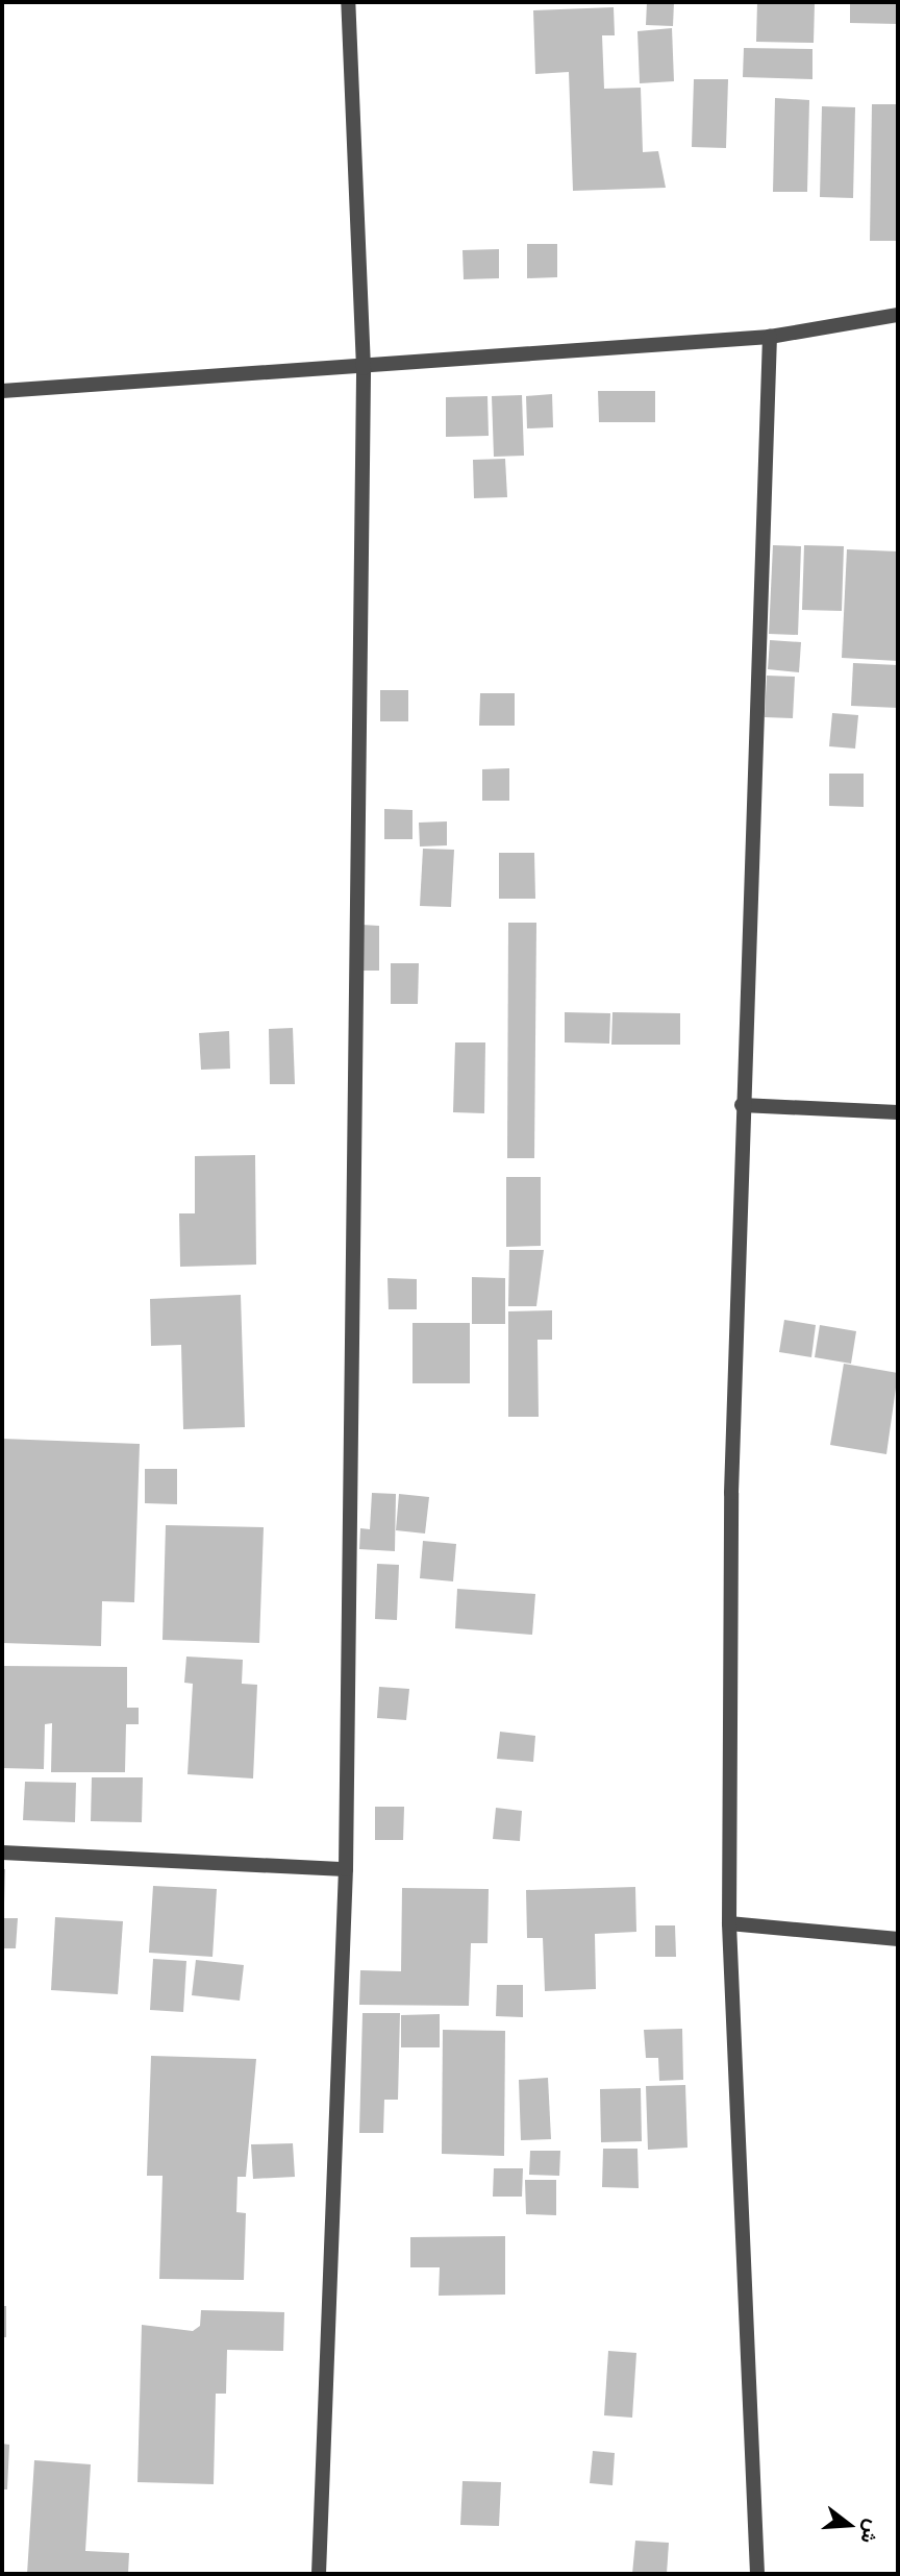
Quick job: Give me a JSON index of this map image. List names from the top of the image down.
{
  "north": "right"
}
